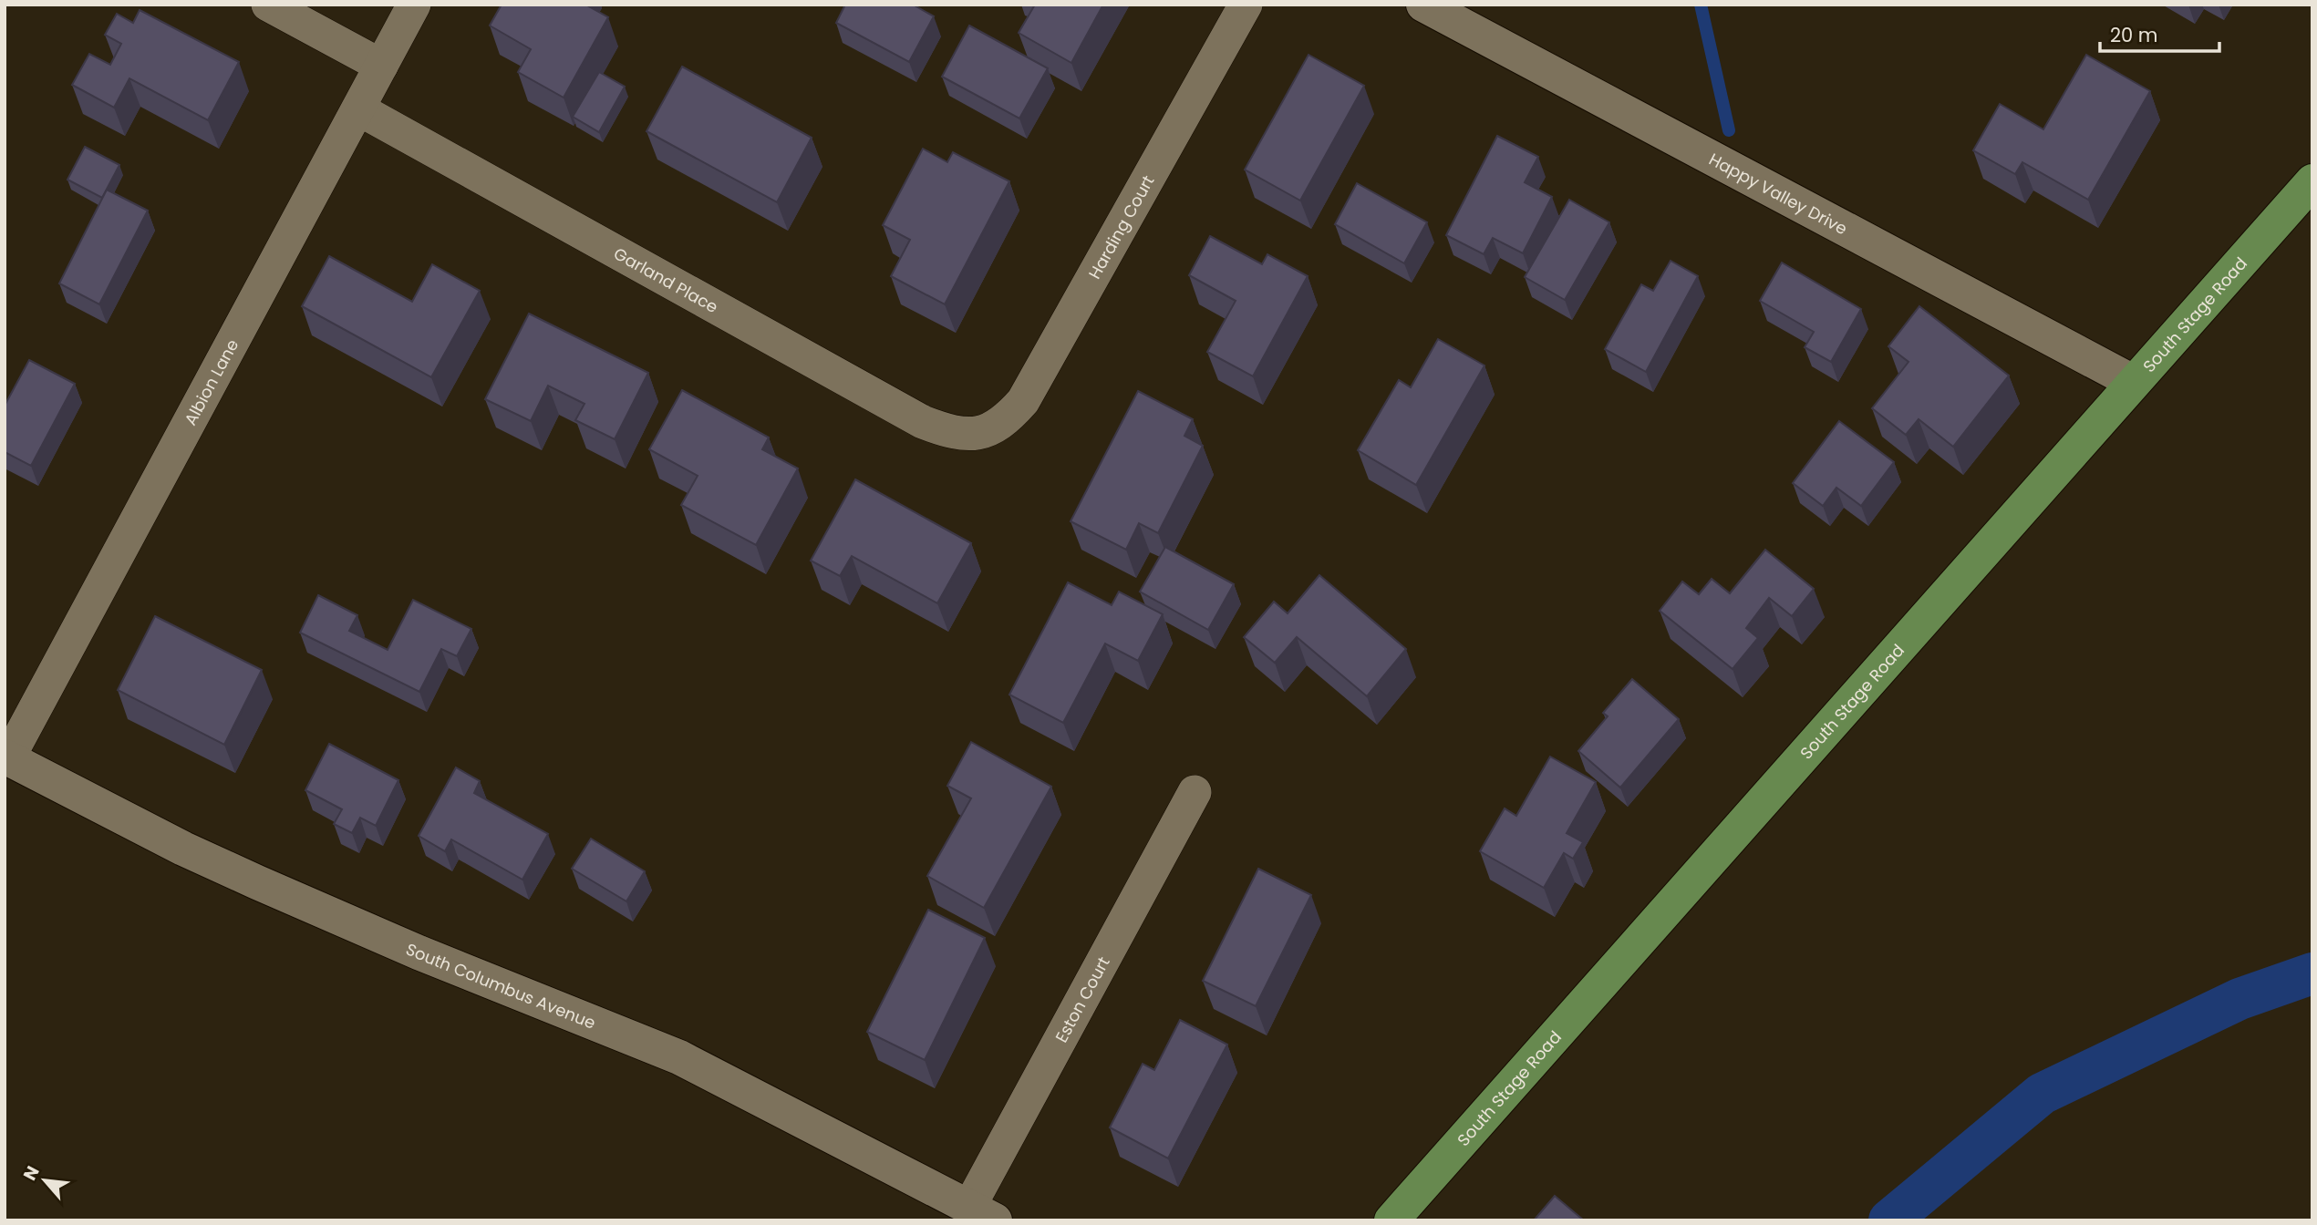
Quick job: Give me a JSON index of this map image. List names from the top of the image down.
{
  "streets": {
    "main road": ["Happy Valley Drive", "South Stage Road", "South Columbus Avenue"],
    "street": [
      "Harding Court",
      "Garland Place",
      "Albion Lane",
      "Eston Court"
    ]
  },
  "crossings": [
    ["Happy Valley Drive", "South Stage Road"],
    ["Harding Court", "Garland Place"],
    ["Garland Place", "Albion Lane"],
    ["Albion Lane", "South Columbus Avenue"],
    ["South Columbus Avenue", "Eston Court"]
  ],
  "scale_bar": "20 m",
  "north": "top left"
}
